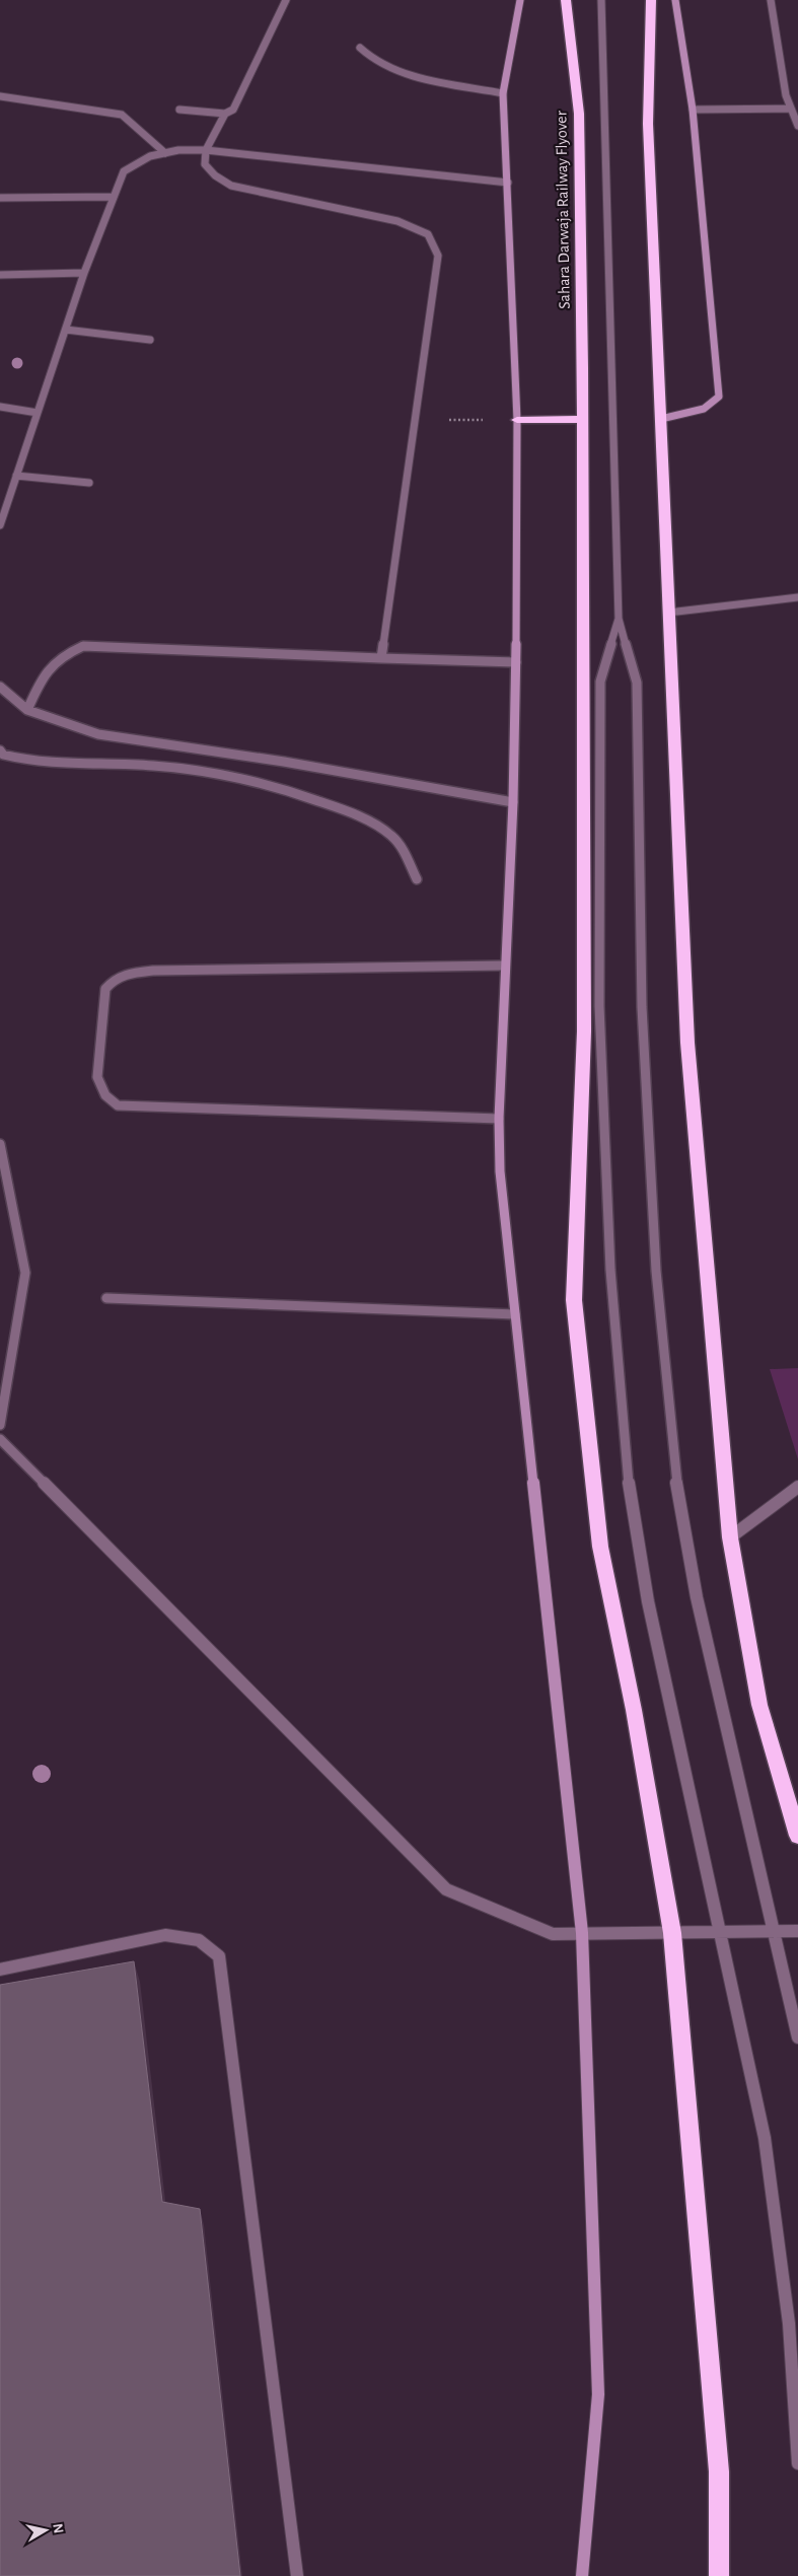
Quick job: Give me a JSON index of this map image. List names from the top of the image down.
{
  "streets": {
    "highway": ["Sahara Darwaja Railway Flyover"]
  },
  "north": "right"
}
